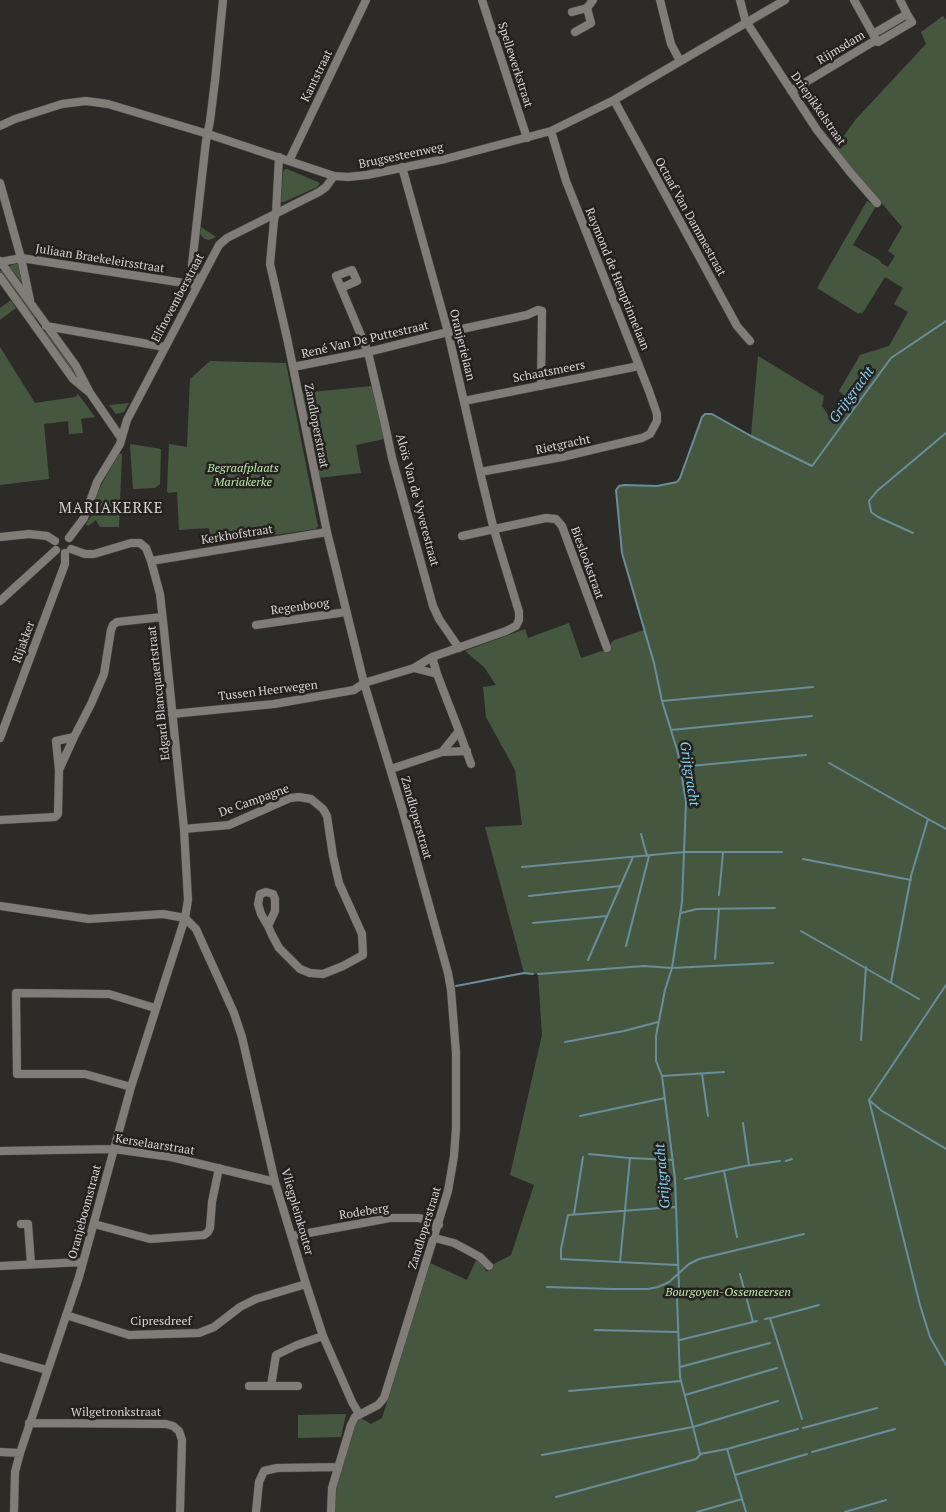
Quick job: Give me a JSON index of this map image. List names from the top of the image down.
{
  "streets": {
    "street": [
      "Rijmsdam",
      "Spellewerkstraat",
      "Kantstraat",
      "Driepikkelstraat",
      "Brugsesteenweg",
      "Octaaf Van Dammestraat",
      "Juliaan Braekeleirsstraat",
      "Raymond de Hemptinnelaan",
      "Elfnovemberstraat",
      "René Van De Puttestraat",
      "Oranjerielaan",
      "Schaatsmeers",
      "Zandloperstraat",
      "Rietgracht",
      "Aloïs Van de Vyverestraat",
      "Kerkhofstraat",
      "Bieslookstraat",
      "Regenboog",
      "Rijakker",
      "Tussen Heerwegen",
      "Edgard Blancquaertstraat",
      "De Campagne",
      "Kerselaarstraat",
      "Oranjeboomstraat",
      "Vliegpleinkouter",
      "Rodeberg",
      "Cipresdreef",
      "Wilgetronkstraat"
    ]
  },
  "crossings": [
    ["Rijmsdam", "Driepikkelstraat"],
    ["Spellewerkstraat", "Brugsesteenweg"],
    ["Kantstraat", "Brugsesteenweg"],
    ["Driepikkelstraat", "Brugsesteenweg"],
    ["Brugsesteenweg", "Octaaf Van Dammestraat"],
    ["Brugsesteenweg", "Raymond de Hemptinnelaan"],
    ["Brugsesteenweg", "Elfnovemberstraat"],
    ["Brugsesteenweg", "Oranjerielaan"],
    ["Brugsesteenweg", "Zandloperstraat"],
    ["Juliaan Braekeleirsstraat", "Elfnovemberstraat"],
    ["Raymond de Hemptinnelaan", "Schaatsmeers"],
    ["Raymond de Hemptinnelaan", "Rietgracht"],
    ["Elfnovemberstraat", "Zandloperstraat"],
    ["Elfnovemberstraat", "Rijakker"],
    ["René Van De Puttestraat", "Oranjerielaan"],
    ["René Van De Puttestraat", "Schaatsmeers"],
    ["René Van De Puttestraat", "Zandloperstraat"],
    ["René Van De Puttestraat", "Aloïs Van de Vyverestraat"],
    ["Oranjerielaan", "Schaatsmeers"],
    ["Oranjerielaan", "Rietgracht"],
    ["Oranjerielaan", "Aloïs Van de Vyverestraat"],
    ["Oranjerielaan", "Bieslookstraat"],
    ["Oranjerielaan", "Tussen Heerwegen"],
    ["Zandloperstraat", "Kerkhofstraat"],
    ["Zandloperstraat", "Regenboog"],
    ["Zandloperstraat", "Tussen Heerwegen"],
    ["Zandloperstraat", "Vliegpleinkouter"],
    ["Zandloperstraat", "Rodeberg"],
    ["Aloïs Van de Vyverestraat", "Tussen Heerwegen"],
    ["Kerkhofstraat", "Edgard Blancquaertstraat"],
    ["Rijakker", "Edgard Blancquaertstraat"],
    ["Tussen Heerwegen", "Edgard Blancquaertstraat"],
    ["Edgard Blancquaertstraat", "De Campagne"],
    ["Edgard Blancquaertstraat", "Oranjeboomstraat"],
    ["Edgard Blancquaertstraat", "Vliegpleinkouter"],
    ["Kerselaarstraat", "Oranjeboomstraat"],
    ["Kerselaarstraat", "Vliegpleinkouter"],
    ["Oranjeboomstraat", "Vliegpleinkouter"],
    ["Oranjeboomstraat", "Cipresdreef"],
    ["Oranjeboomstraat", "Wilgetronkstraat"],
    ["Vliegpleinkouter", "Rodeberg"],
    ["Vliegpleinkouter", "Cipresdreef"]
  ],
  "districts": ["MARIAKERKE"],
  "water": ["Grijtgracht"],
  "parks": ["Begraafplaats Mariakerke", "Bourgoyen-Ossemeersen"]
}
